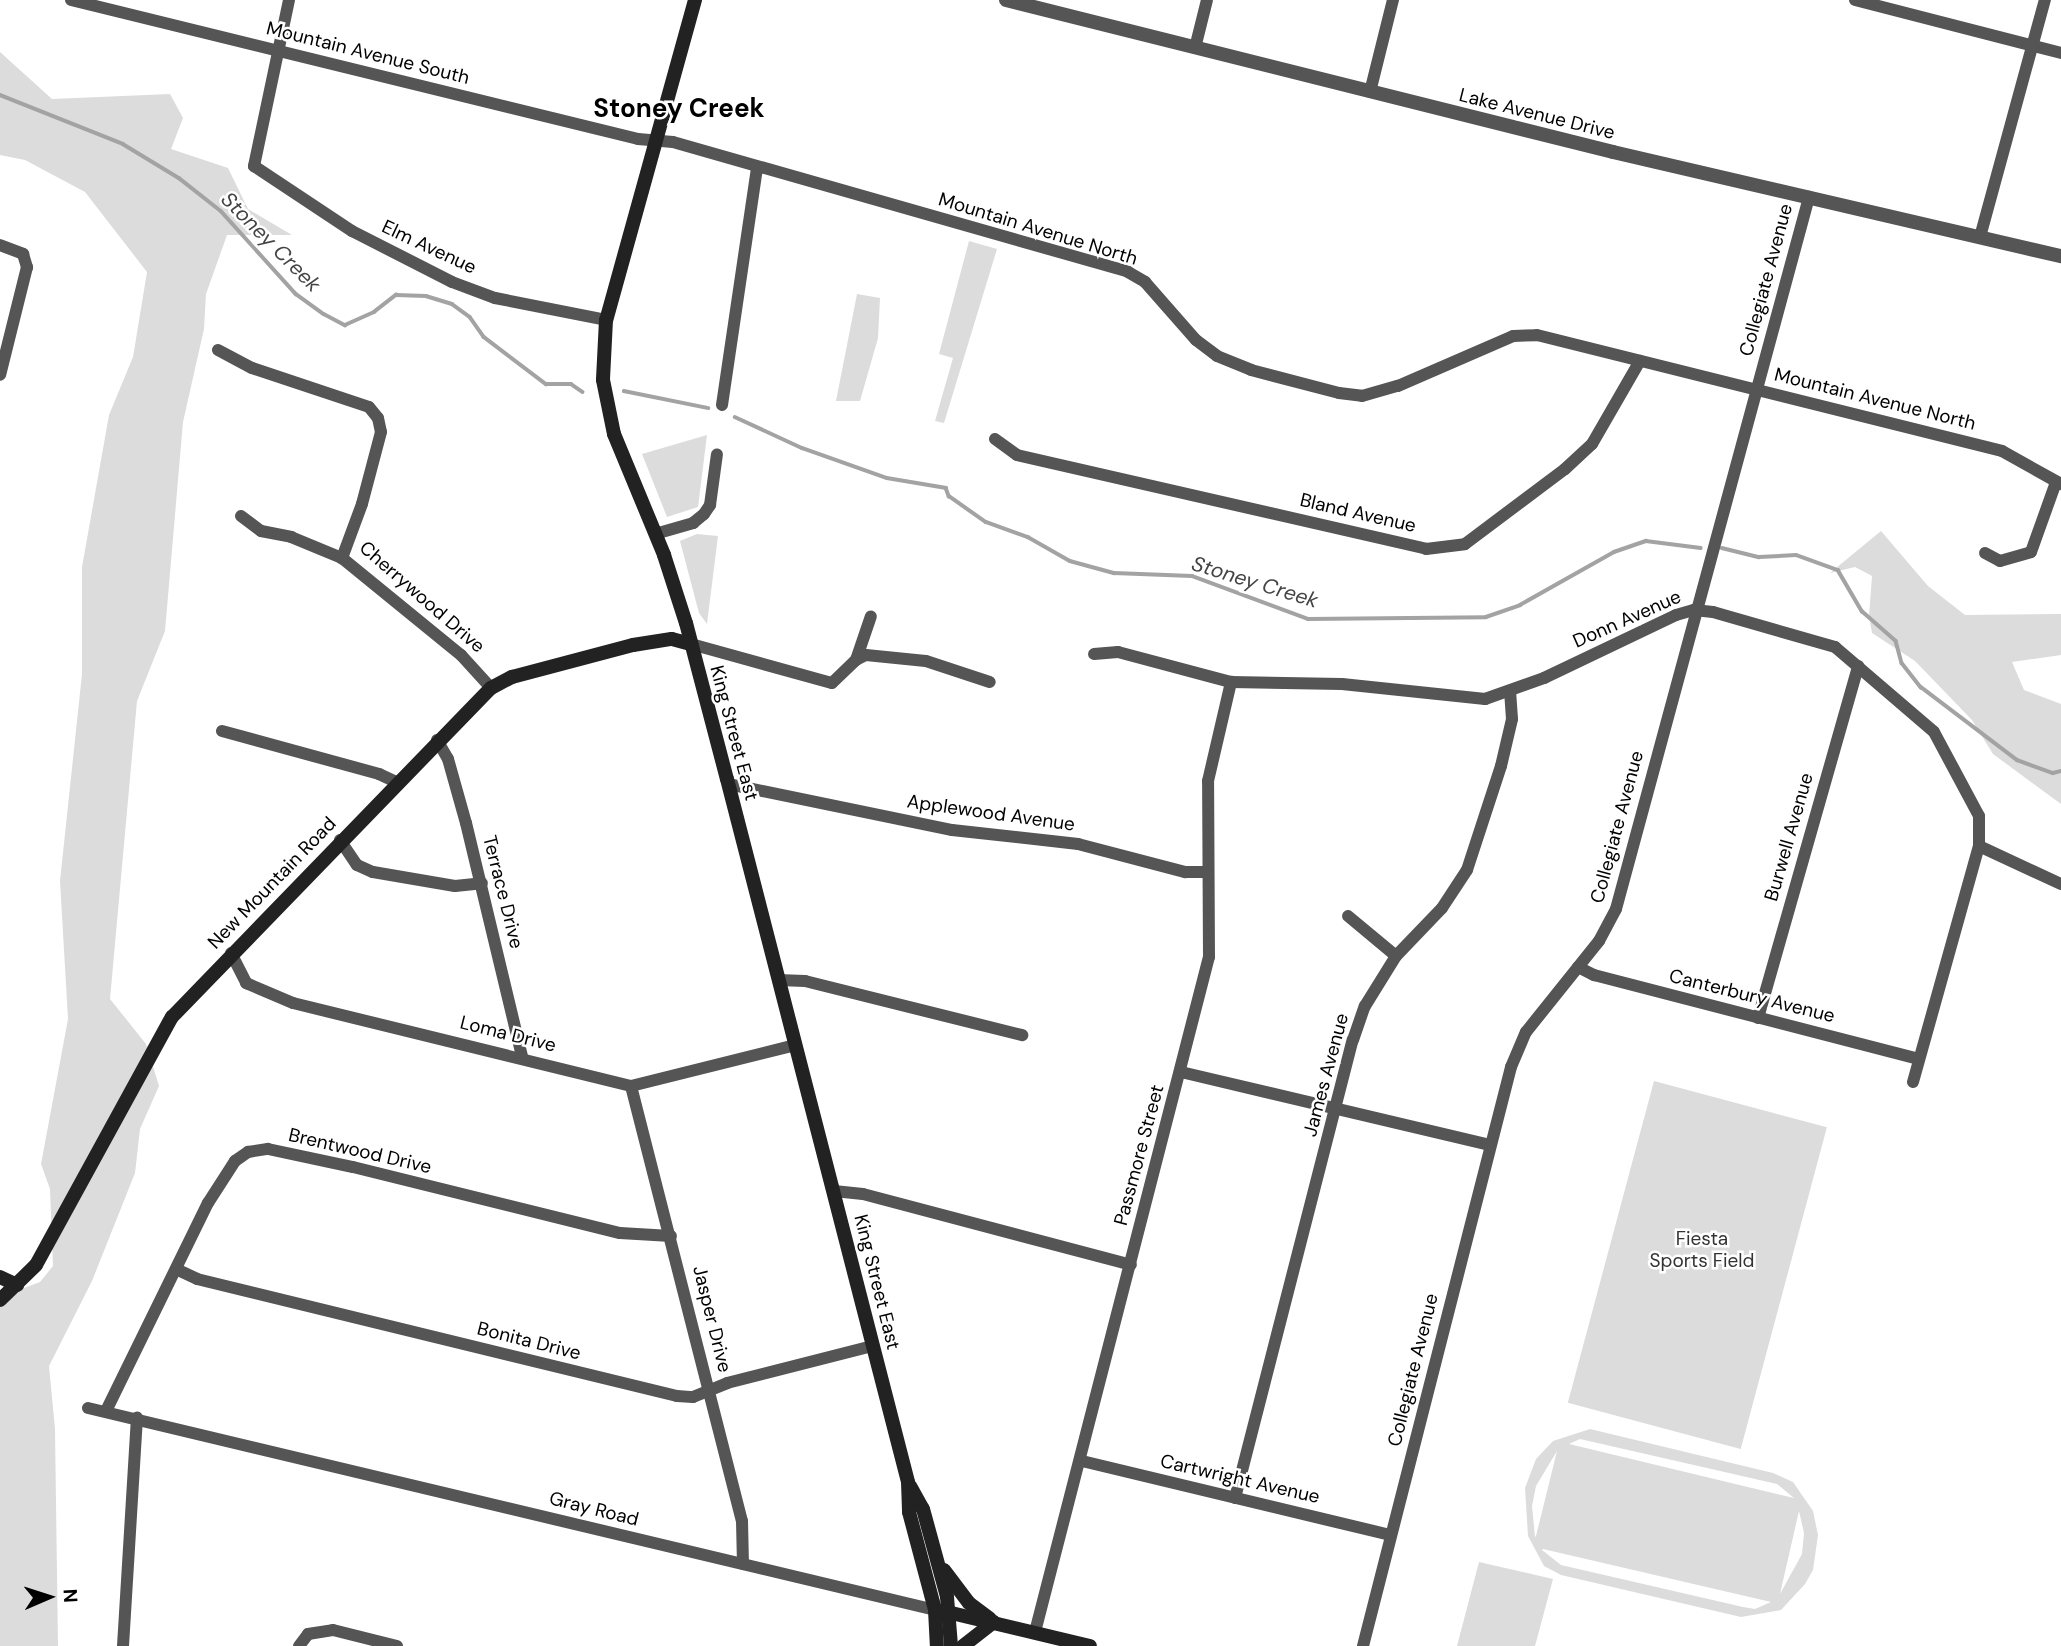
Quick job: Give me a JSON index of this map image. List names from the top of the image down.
{
  "streets": {
    "main road": ["King Street East", "New Mountain Road", "Gray Road"],
    "street": [
      "Mountain Avenue South",
      "Lake Avenue Drive",
      "Mountain Avenue North",
      "Elm Avenue",
      "Collegiate Avenue",
      "Bland Avenue",
      "Cherrywood Drive",
      "Donn Avenue",
      "Applewood Avenue",
      "Burwell Avenue",
      "Terrace Drive",
      "Canterbury Avenue",
      "Loma Drive",
      "James Avenue",
      "Brentwood Drive",
      "Passmore Street",
      "Jasper Drive",
      "Bonita Drive",
      "Cartwright Avenue"
    ]
  },
  "crossings": [
    ["Mountain Avenue South", "Mountain Avenue North"],
    ["Mountain Avenue South", "Elm Avenue"],
    ["Mountain Avenue South", "King Street East"],
    ["Lake Avenue Drive", "Collegiate Avenue"],
    ["Mountain Avenue North", "Collegiate Avenue"],
    ["Mountain Avenue North", "Bland Avenue"],
    ["Mountain Avenue North", "King Street East"],
    ["Elm Avenue", "King Street East"],
    ["Collegiate Avenue", "Donn Avenue"],
    ["Collegiate Avenue", "Canterbury Avenue"],
    ["Collegiate Avenue", "Cartwright Avenue"],
    ["Cherrywood Drive", "New Mountain Road"],
    ["Donn Avenue", "Burwell Avenue"],
    ["Donn Avenue", "Canterbury Avenue"],
    ["Donn Avenue", "James Avenue"],
    ["Donn Avenue", "Passmore Street"],
    ["King Street East", "Applewood Avenue"],
    ["King Street East", "New Mountain Road"],
    ["King Street East", "Loma Drive"],
    ["King Street East", "Bonita Drive"],
    ["King Street East", "Gray Road"],
    ["Applewood Avenue", "Passmore Street"],
    ["Burwell Avenue", "Canterbury Avenue"],
    ["New Mountain Road", "Terrace Drive"],
    ["New Mountain Road", "Loma Drive"],
    ["Terrace Drive", "Loma Drive"],
    ["Loma Drive", "Jasper Drive"],
    ["James Avenue", "Cartwright Avenue"],
    ["Brentwood Drive", "Jasper Drive"],
    ["Brentwood Drive", "Bonita Drive"],
    ["Brentwood Drive", "Gray Road"],
    ["Passmore Street", "Cartwright Avenue"],
    ["Passmore Street", "Gray Road"],
    ["Jasper Drive", "Bonita Drive"],
    ["Jasper Drive", "Gray Road"]
  ],
  "districts": ["Stoney Creek"],
  "water": ["Stoney Creek"],
  "parks": ["Fiesta Sports Field"],
  "north": "right"
}
